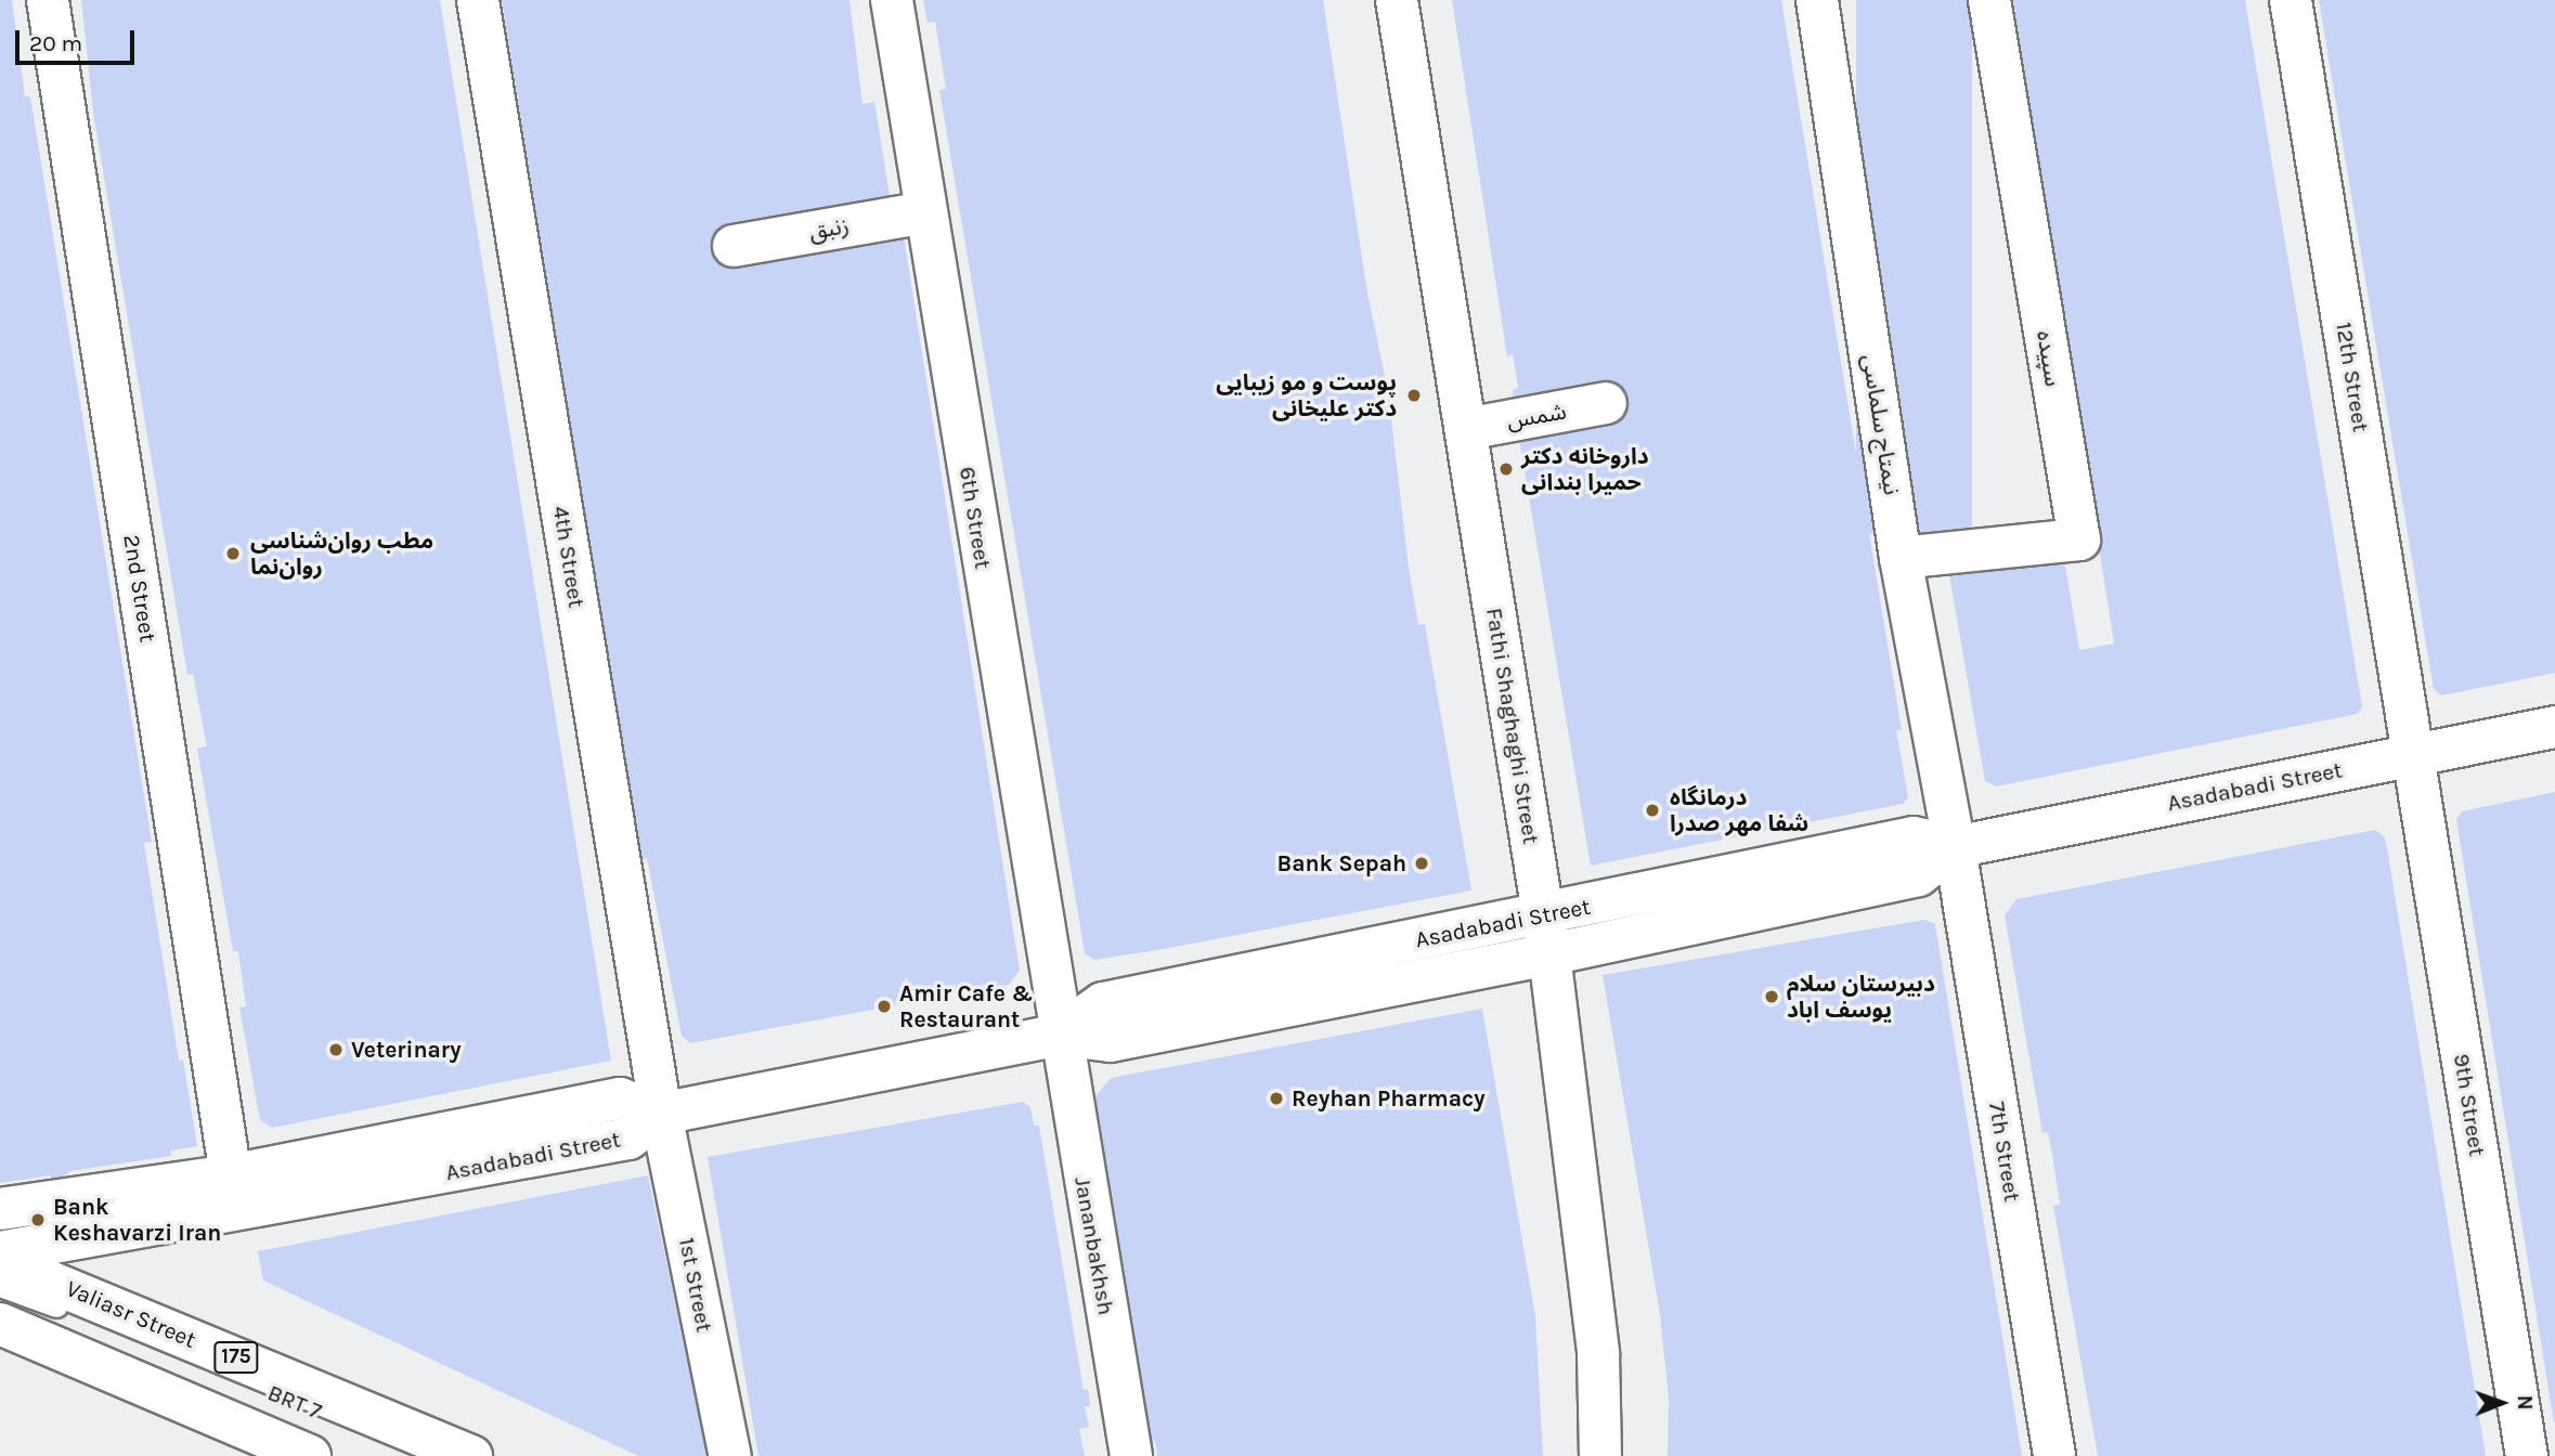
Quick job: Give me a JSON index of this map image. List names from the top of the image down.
{
  "streets": {
    "street": [
      "زنبق",
      "سپیده",
      "12th Street",
      "شمس",
      "نیمتاج سلماسی",
      "6th Street",
      "4th Street",
      "2nd Street",
      "Fathi Shaghaghi Street",
      "Asadabadi Street",
      "9th Street",
      "7th Street",
      "Jananbakhsh",
      "1st Street",
      "Valiasr Street",
      "175"
    ],
    "lane": ["BRT 7"]
  },
  "crossings": [
    ["زنبق", "6th Street"],
    ["سپیده", "نیمتاج سلماسی"],
    ["12th Street", "Asadabadi Street"],
    ["12th Street", "9th Street"],
    ["شمس", "Fathi Shaghaghi Street"],
    ["نیمتاج سلماسی", "Asadabadi Street"],
    ["نیمتاج سلماسی", "7th Street"],
    ["6th Street", "Asadabadi Street"],
    ["6th Street", "Jananbakhsh"],
    ["4th Street", "Asadabadi Street"],
    ["4th Street", "1st Street"],
    ["Fathi Shaghaghi Street", "Asadabadi Street"],
    ["Asadabadi Street", "9th Street"],
    ["Asadabadi Street", "7th Street"],
    ["Asadabadi Street", "Jananbakhsh"],
    ["Asadabadi Street", "1st Street"]
  ],
  "places": [
    "پوست و مو زیبایی دکتر علیخانی",
    "داروخانه دکتر حمیرا بندانی",
    "مطب روان‌شناسی روان‌نما",
    "درمانگاه شفا مهر صدرا",
    "Bank Sepah",
    "دبیرستان سلام یوسف اباد",
    "Amir Cafe & Restaurant",
    "Veterinary",
    "Reyhan Pharmacy",
    "Bank Keshavarzi Iran"
  ],
  "scale_bar": "20 m",
  "north": "right"
}
